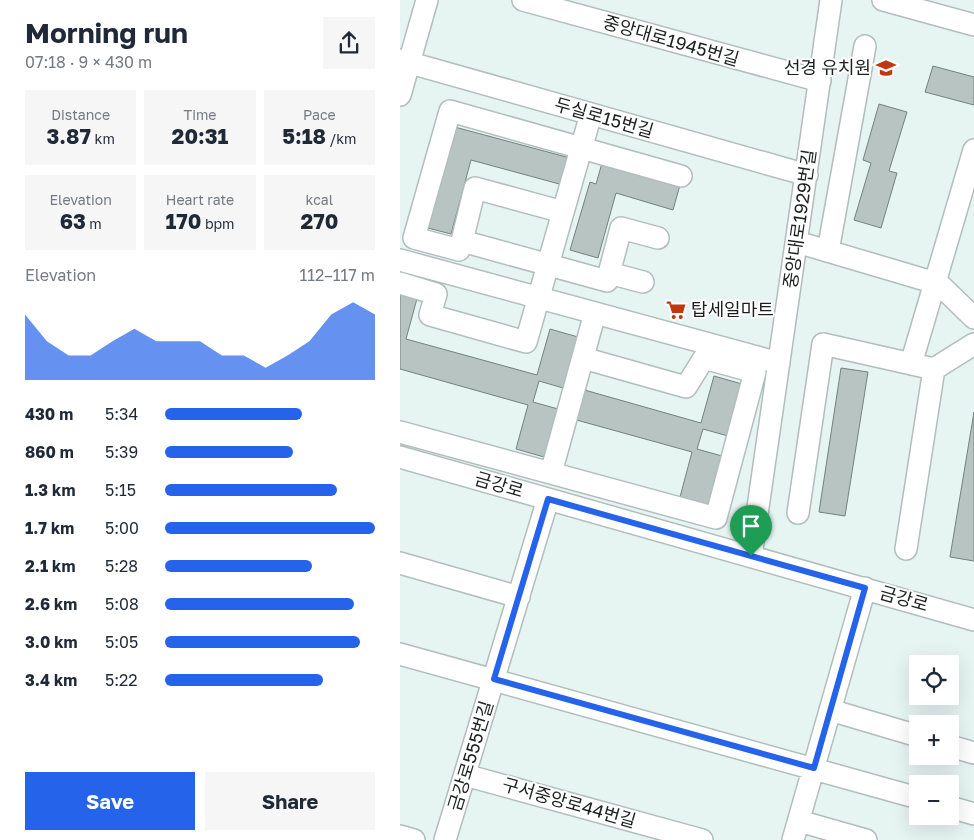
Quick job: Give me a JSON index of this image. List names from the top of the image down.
{
  "streets": {
    "street": [
      "중앙대로1945번길",
      "두실로15번길",
      "중앙대로1929번길",
      "금강로",
      "금강로555번길",
      "구서중앙로44번길"
    ]
  },
  "crossings": [
    ["중앙대로1945번길", "중앙대로1929번길"],
    ["두실로15번길", "중앙대로1929번길"],
    ["중앙대로1929번길", "금강로"],
    ["금강로", "금강로555번길"],
    ["금강로555번길", "구서중앙로44번길"]
  ],
  "places": {
    "school or university": ["선경 유치원"],
    "supermarket": ["탑세일마트"]
  },
  "page": {
    "heading": ["Morning run", "07:18 · 9 × 430 m"],
    "stats": [
      ["Distance", "3.87 km"],
      ["Time", "20:31"],
      ["Pace", "5:18 /km"],
      ["Elevation", "63 m"],
      ["Heart rate", "170 bpm"],
      ["kcal", "270"]
    ],
    "chart": ["Elevation", "112–117 m"],
    "list": [
      {
        "name": "430 m",
        "note": "5:34"
      },
      {
        "name": "860 m",
        "note": "5:39"
      },
      {
        "name": "1.3 km",
        "note": "5:15"
      },
      {
        "name": "1.7 km",
        "note": "5:00"
      },
      {
        "name": "2.1 km",
        "note": "5:28"
      },
      {
        "name": "2.6 km",
        "note": "5:08"
      },
      {
        "name": "3.0 km",
        "note": "5:05"
      },
      {
        "name": "3.4 km",
        "note": "5:22"
      }
    ],
    "map_buttons": ["+", "−"],
    "buttons": ["Save", "Share"]
  }
}
